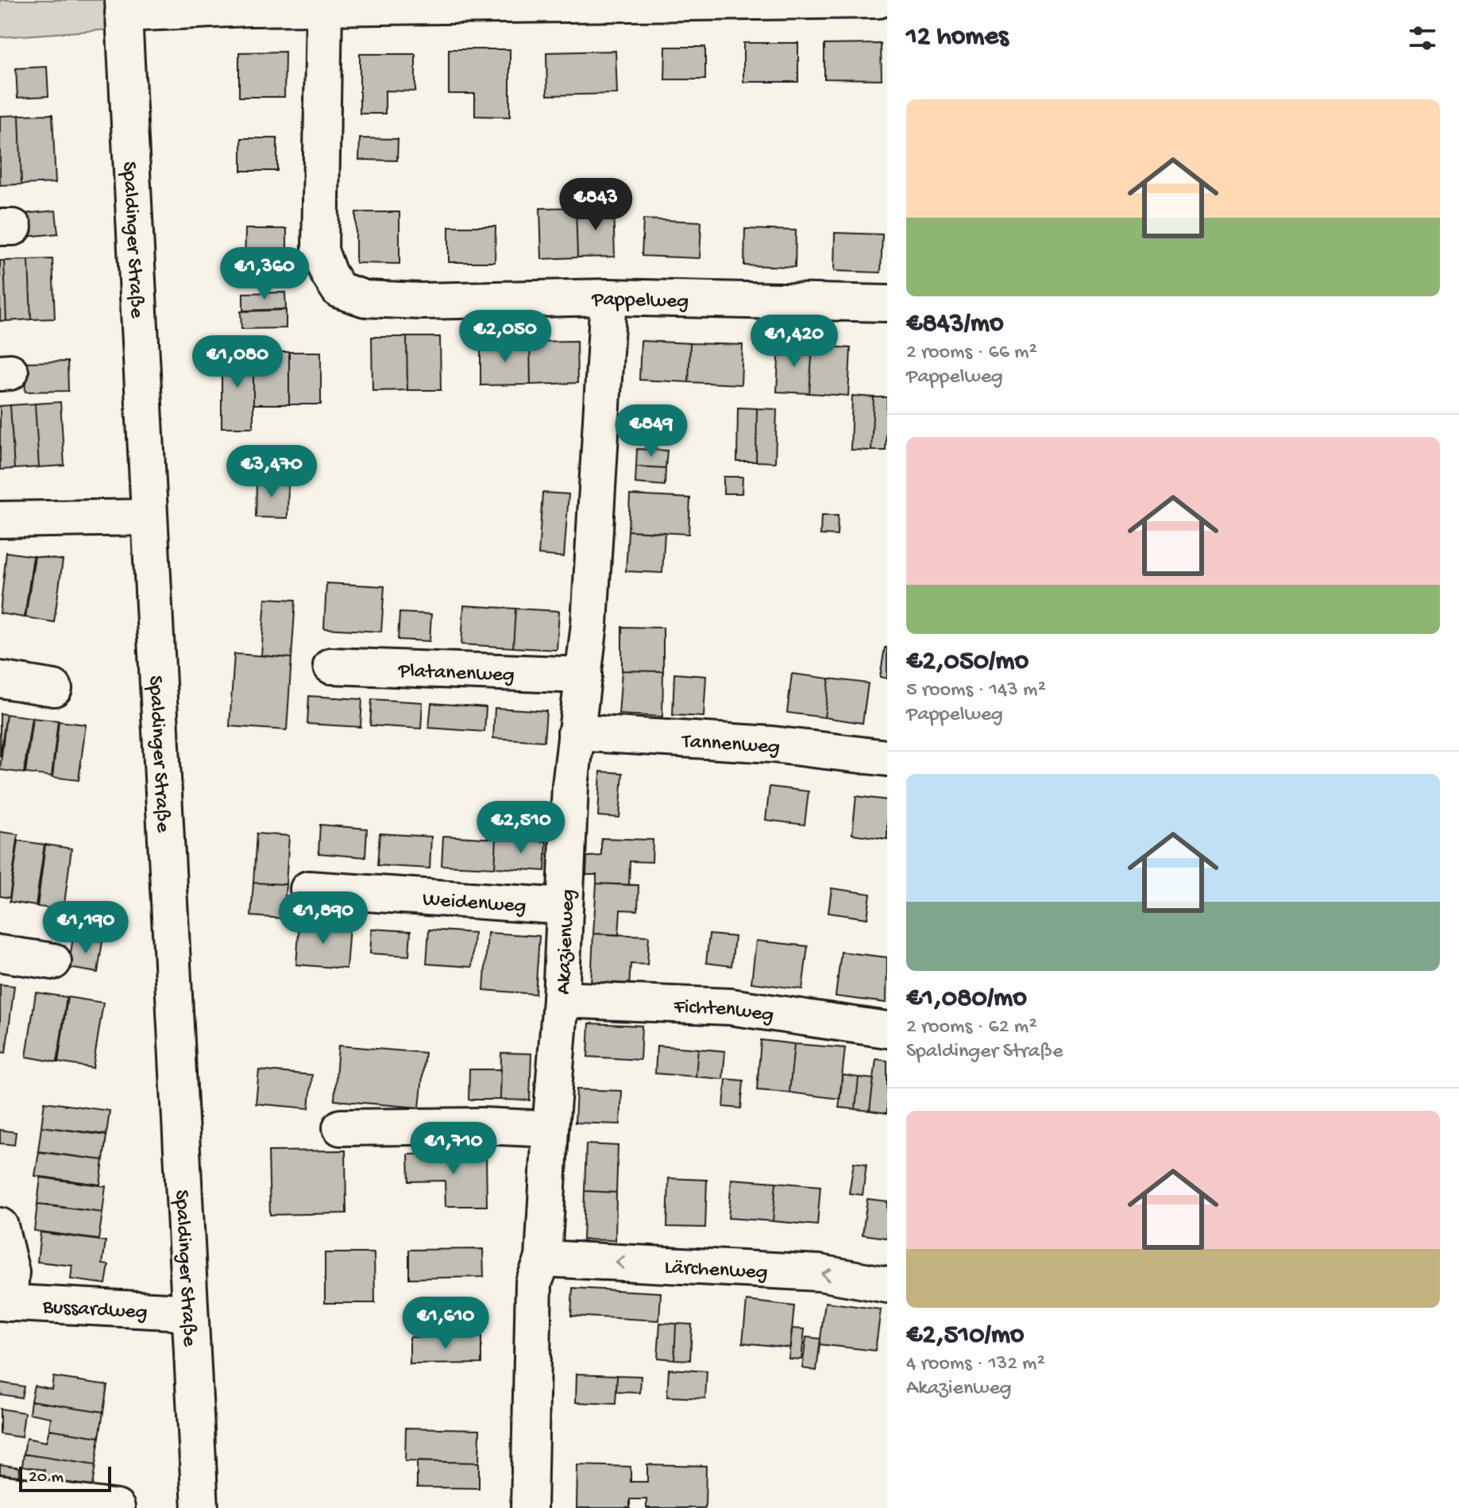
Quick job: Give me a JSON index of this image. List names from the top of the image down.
{
  "streets": {
    "street": [
      "Spaldinger Straße",
      "Pappelweg",
      "Platanenweg",
      "Tannenweg",
      "Weidenweg",
      "Akazienweg",
      "Fichtenweg",
      "Lärchenweg",
      "Bussardweg"
    ]
  },
  "crossings": [
    ["Spaldinger Straße", "Bussardweg"],
    ["Pappelweg", "Akazienweg"],
    ["Platanenweg", "Akazienweg"],
    ["Tannenweg", "Akazienweg"],
    ["Weidenweg", "Akazienweg"],
    ["Akazienweg", "Fichtenweg"],
    ["Akazienweg", "Lärchenweg"]
  ],
  "one_way": ["Lärchenweg"],
  "scale_bar": "20 m",
  "page": {
    "heading": "12 homes",
    "list": [
      {
        "name": "€843/mo",
        "note": "2 rooms · 66 m² · Pappelweg"
      },
      {
        "name": "€2,050/mo",
        "note": "5 rooms · 143 m² · Pappelweg"
      },
      {
        "name": "€1,080/mo",
        "note": "2 rooms · 62 m² · Spaldinger Straße"
      },
      {
        "name": "€2,510/mo",
        "note": "4 rooms · 132 m² · Akazienweg"
      }
    ],
    "price": [
      "€843",
      "€1,360",
      "€2,050",
      "€1,420",
      "€1,080",
      "€849",
      "€3,470",
      "€2,510",
      "€1,890",
      "€1,190",
      "€1,710",
      "€1,610"
    ],
    "scale": "20 m"
  }
}
